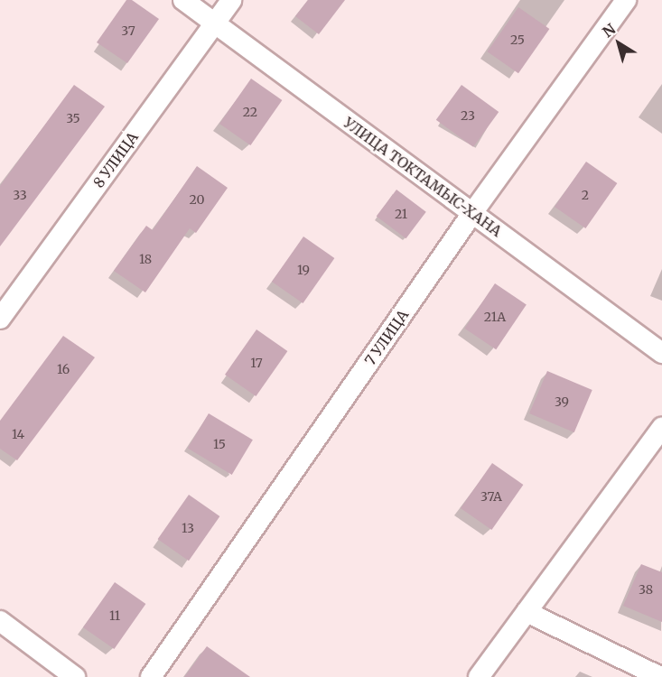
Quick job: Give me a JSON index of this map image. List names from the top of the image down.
{
  "streets": {
    "street": ["8 УЛИЦА", "УЛИЦА ТОКТАМЫС-ХАНА", "7 УЛИЦА"]
  },
  "crossings": [
    ["8 УЛИЦА", "УЛИЦА ТОКТАМЫС-ХАНА"],
    ["УЛИЦА ТОКТАМЫС-ХАНА", "7 УЛИЦА"]
  ],
  "house_numbers": [
    "37",
    "25",
    "22",
    "23",
    "35",
    "33",
    "2",
    "20",
    "21",
    "18",
    "19",
    "21А",
    "17",
    "16",
    "39",
    "14",
    "15",
    "37А",
    "13",
    "38",
    "11"
  ],
  "north": "top left"
}
